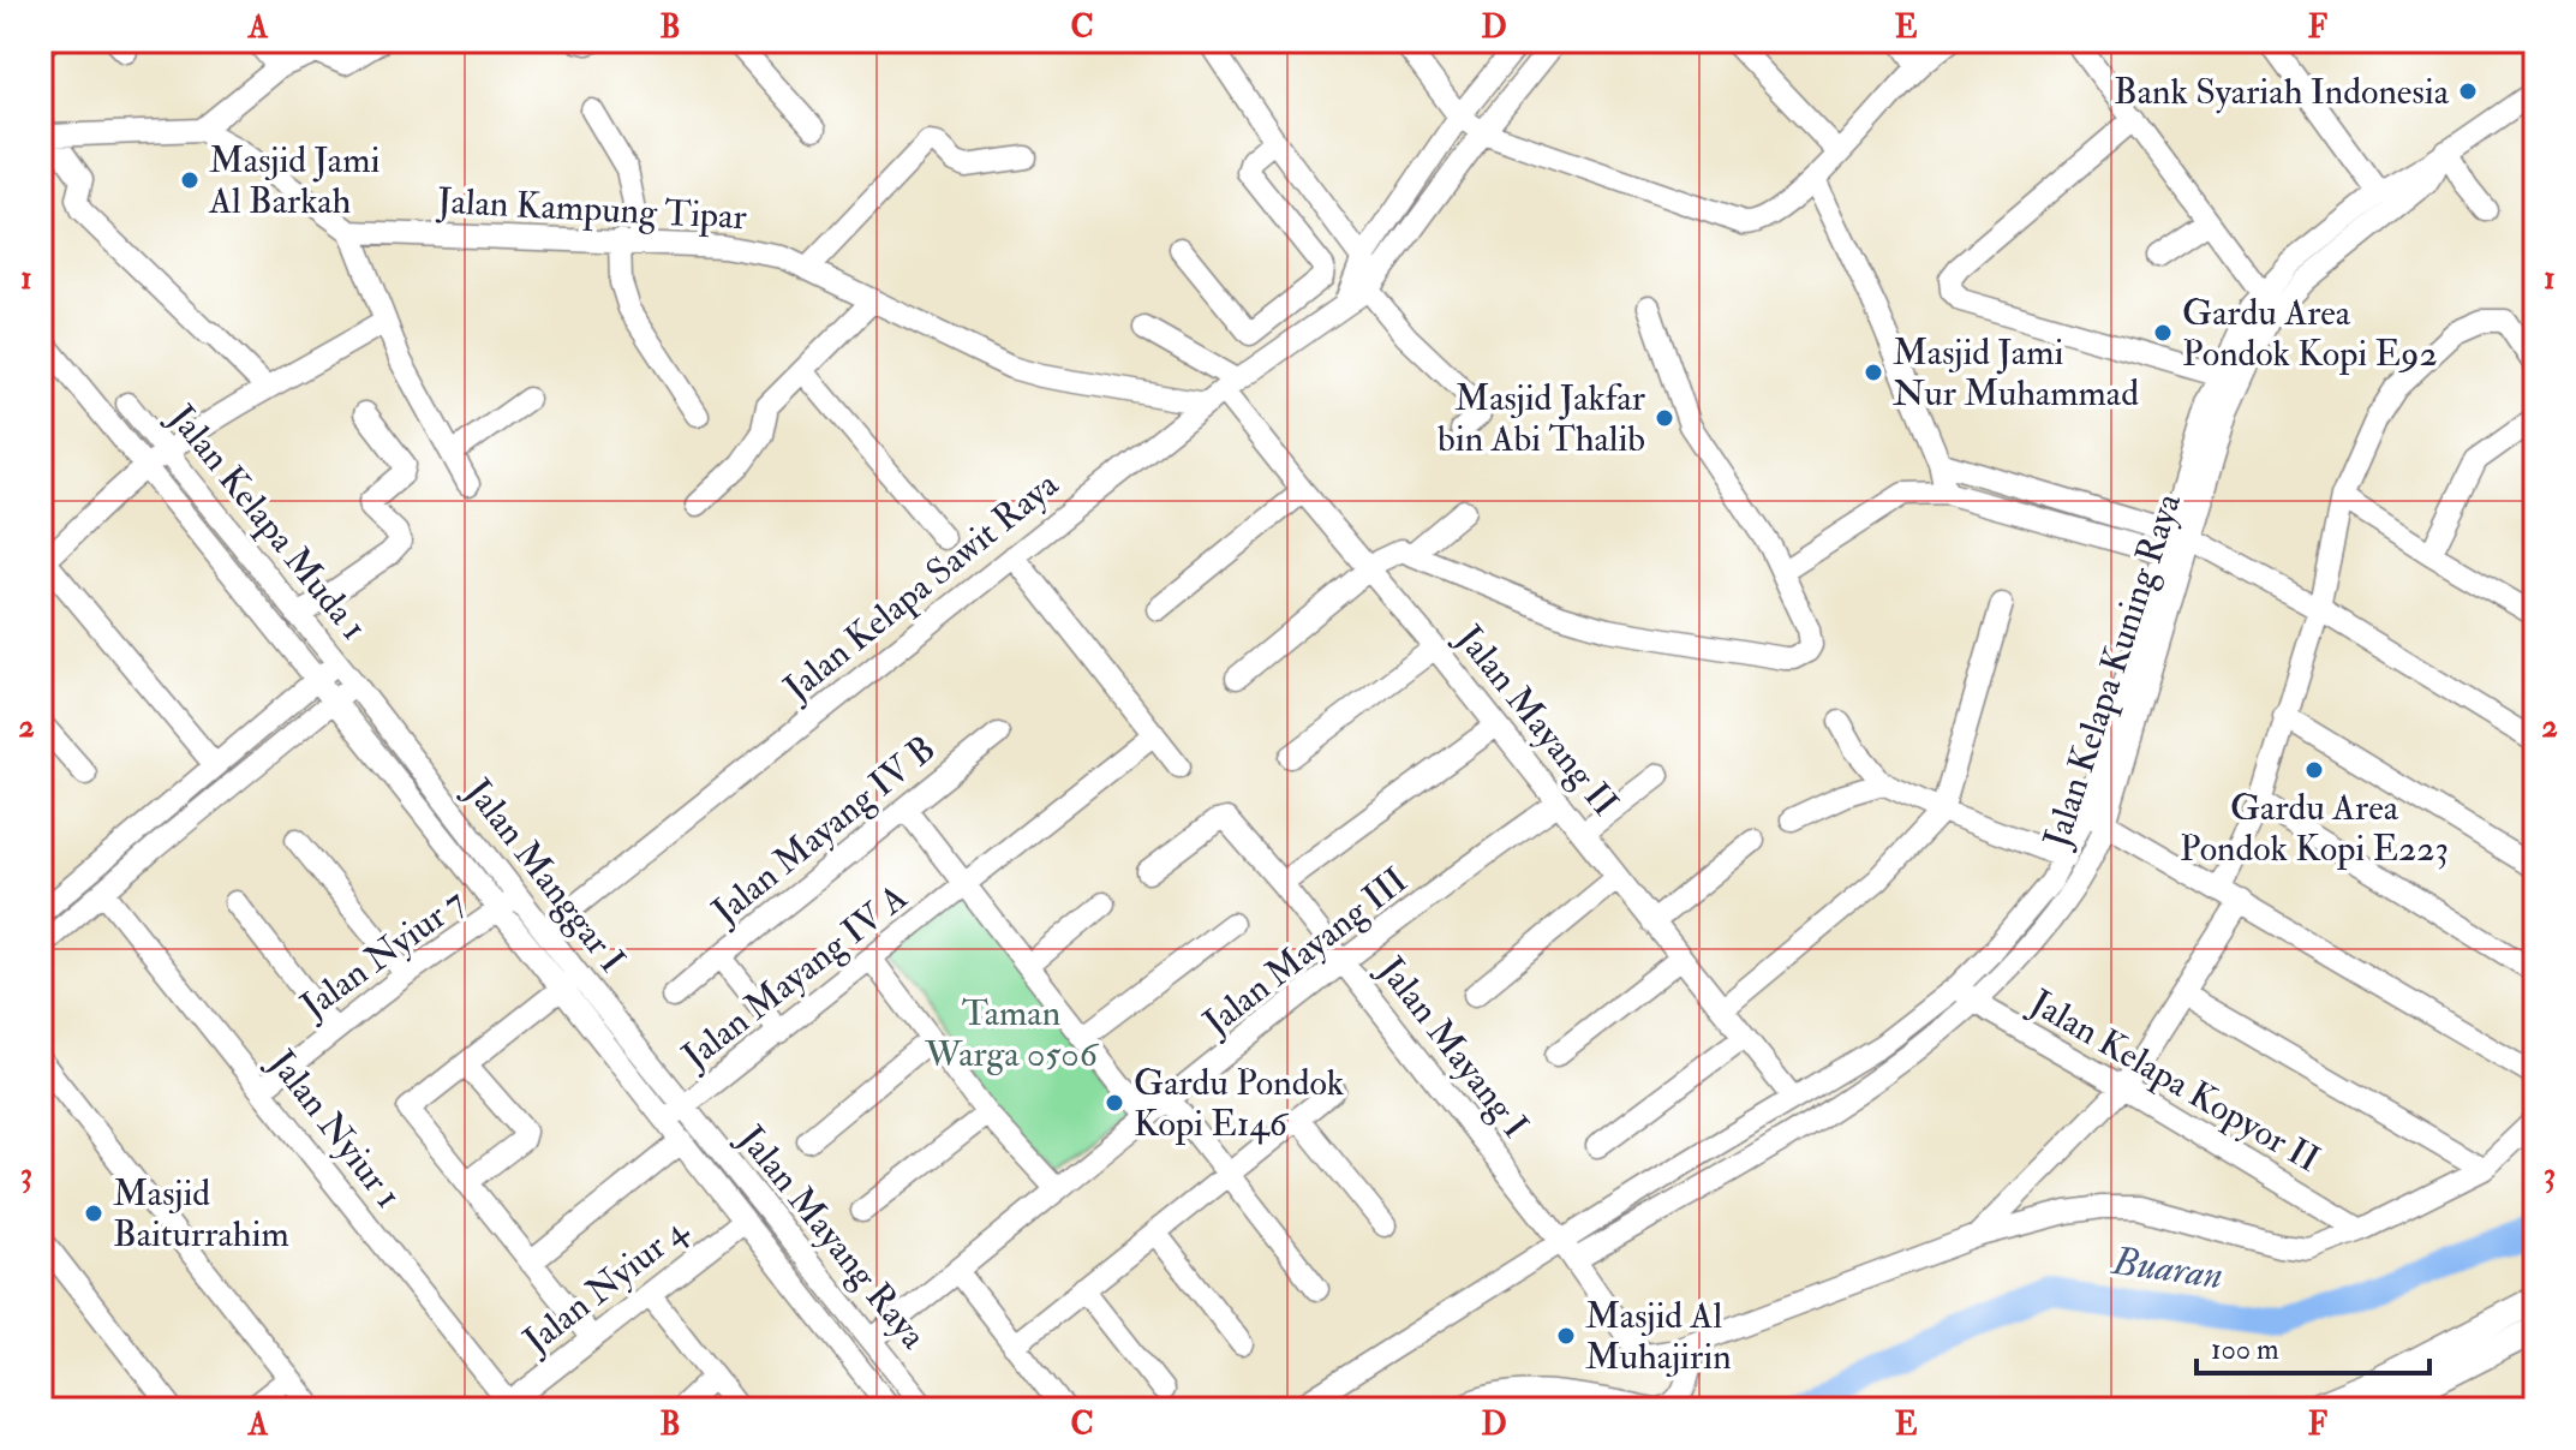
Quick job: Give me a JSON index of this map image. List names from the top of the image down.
{
  "streets": {
    "street": [
      "Jalan Kampung Tipar",
      "Jalan Kelapa Muda 1",
      "Jalan Kelapa Sawit Raya",
      "Jalan Kelapa Kuning Raya",
      "Jalan Mayang II",
      "Jalan Mayang IV B",
      "Jalan Manggar I",
      "Jalan Mayang III",
      "Jalan Nyiur 7",
      "Jalan Mayang IV A",
      "Jalan Mayang I",
      "Jalan Kelapa Kopyor II",
      "Jalan Nyiur 1",
      "Jalan Mayang Raya",
      "Jalan Nyiur 4"
    ]
  },
  "crossings": [
    ["Jalan Kampung Tipar", "Jalan Kelapa Sawit Raya"],
    ["Jalan Kampung Tipar", "Jalan Mayang II"],
    ["Jalan Kelapa Muda 1", "Jalan Manggar I"],
    ["Jalan Kelapa Sawit Raya", "Jalan Mayang II"],
    ["Jalan Kelapa Sawit Raya", "Jalan Manggar I"],
    ["Jalan Kelapa Kuning Raya", "Jalan Mayang II"],
    ["Jalan Kelapa Kuning Raya", "Jalan Mayang I"],
    ["Jalan Kelapa Kuning Raya", "Jalan Kelapa Kopyor II"],
    ["Jalan Mayang II", "Jalan Mayang III"],
    ["Jalan Mayang IV B", "Jalan Mayang IV A"],
    ["Jalan Manggar I", "Jalan Nyiur 7"],
    ["Jalan Manggar I", "Jalan Mayang IV A"],
    ["Jalan Manggar I", "Jalan Mayang Raya"],
    ["Jalan Mayang III", "Jalan Mayang I"],
    ["Jalan Mayang III", "Jalan Mayang Raya"],
    ["Jalan Nyiur 7", "Jalan Nyiur 1"],
    ["Jalan Mayang IV A", "Jalan Mayang Raya"],
    ["Jalan Nyiur 1", "Jalan Nyiur 4"],
    ["Jalan Mayang Raya", "Jalan Nyiur 4"]
  ],
  "water": ["Buaran"],
  "parks": ["Taman Warga 0506"],
  "places": [
    "Bank Syariah Indonesia",
    "Masjid Jami Al Barkah",
    "Gardu Area Pondok Kopi E92",
    "Masjid Jami Nur Muhammad",
    "Masjid Jakfar bin Abi Thalib",
    "Gardu Area Pondok Kopi E223",
    "Gardu Pondok Kopi E146",
    "Masjid Baiturrahim",
    "Masjid Al Muhajirin"
  ],
  "scale_bar": "100 m",
  "grid": {
    "columns": [
      "A",
      "B",
      "C",
      "D",
      "E",
      "F"
    ],
    "rows": ["1", "2", "3"]
  }
}
